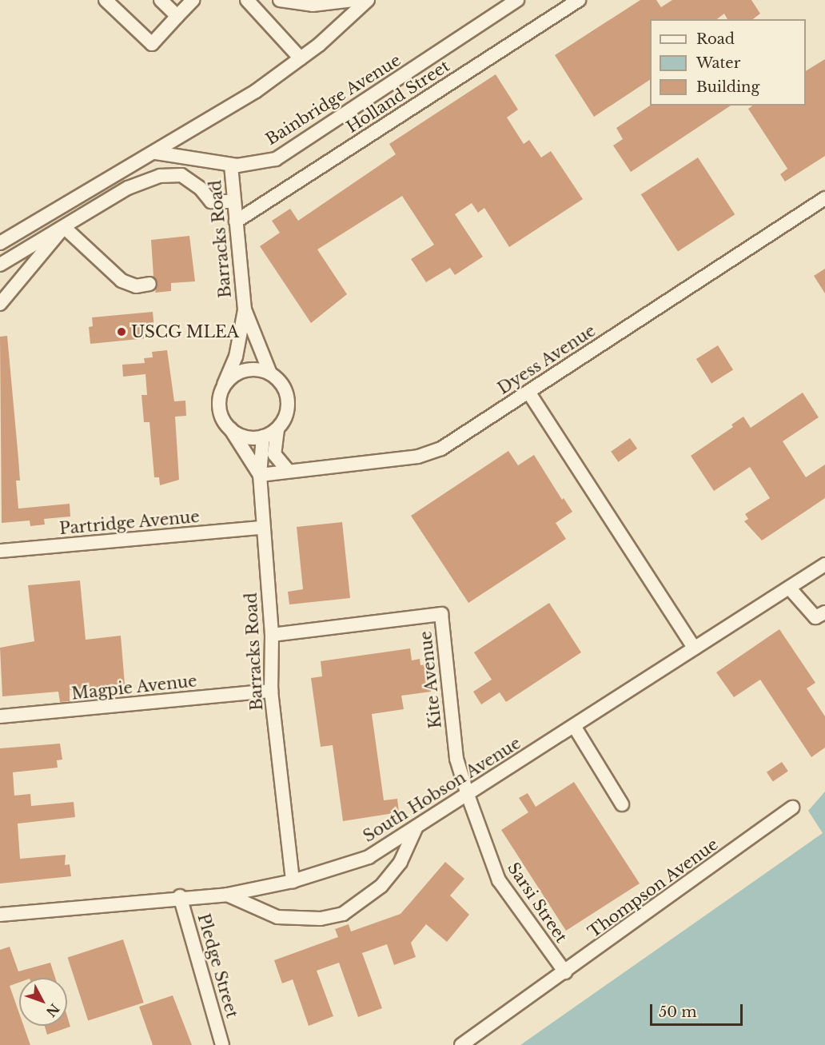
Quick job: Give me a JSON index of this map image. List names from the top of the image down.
{
  "streets": {
    "street": [
      "Holland Street",
      "Bainbridge Avenue",
      "Barracks Road",
      "Dyess Avenue",
      "Partridge Avenue",
      "Kite Avenue",
      "Magpie Avenue",
      "South Hobson Avenue",
      "Thompson Avenue",
      "Sarsi Street",
      "Pledge Street"
    ]
  },
  "crossings": [
    ["Holland Street", "Barracks Road"],
    ["Bainbridge Avenue", "Barracks Road"],
    ["Barracks Road", "Dyess Avenue"],
    ["Barracks Road", "Partridge Avenue"],
    ["Barracks Road", "Kite Avenue"],
    ["Barracks Road", "Magpie Avenue"],
    ["Barracks Road", "South Hobson Avenue"],
    ["Kite Avenue", "South Hobson Avenue"],
    ["Kite Avenue", "Sarsi Street"],
    ["South Hobson Avenue", "Sarsi Street"],
    ["South Hobson Avenue", "Pledge Street"],
    ["Thompson Avenue", "Sarsi Street"]
  ],
  "places": ["USCG MLEA"],
  "legend": ["Road", "Water", "Building"],
  "scale_bar": "50 m",
  "north": "bottom right"
}
